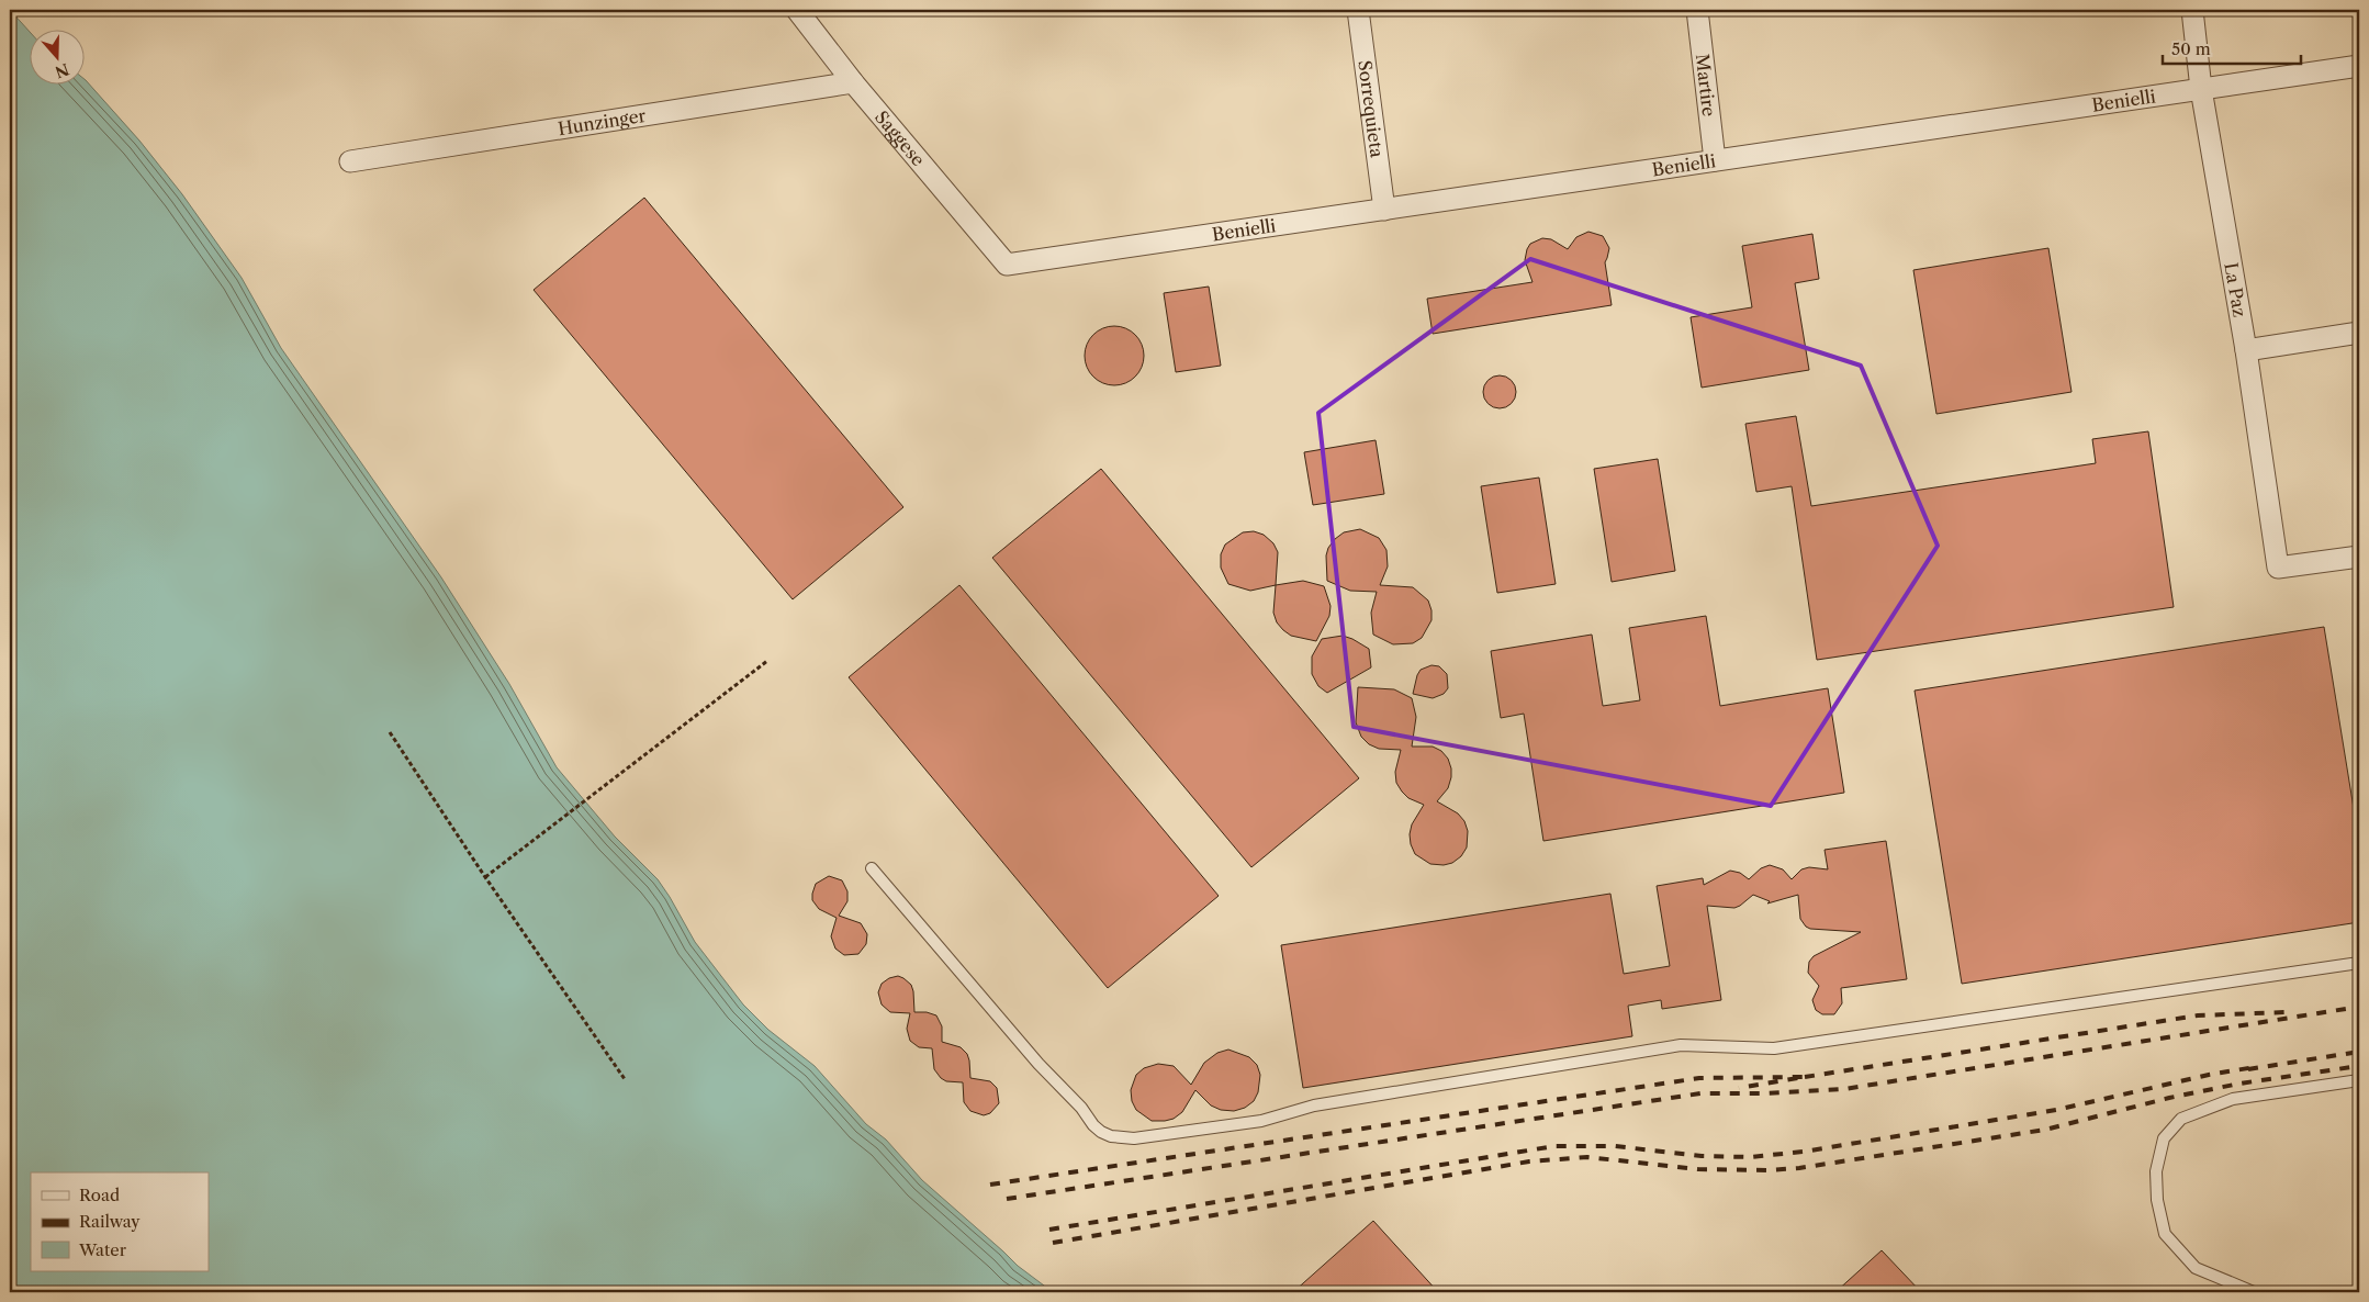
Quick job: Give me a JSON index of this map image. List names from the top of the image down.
{
  "streets": {
    "street": [
      "Martire",
      "Benielli",
      "Sorrequieta",
      "Hunzinger",
      "Saggese",
      "La Paz"
    ]
  },
  "crossings": [
    ["Martire", "Benielli"],
    ["Benielli", "Sorrequieta"],
    ["Benielli", "Saggese"],
    ["Benielli", "La Paz"],
    ["Hunzinger", "Saggese"]
  ],
  "legend": ["Road", "Railway", "Water"],
  "scale_bar": "50 m",
  "north": "bottom"
}
